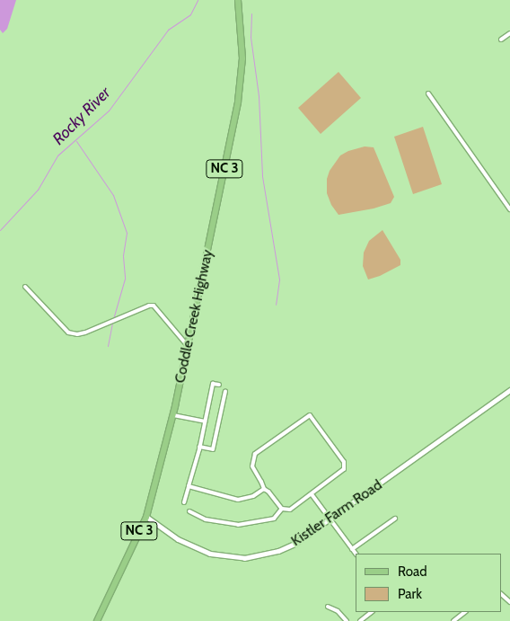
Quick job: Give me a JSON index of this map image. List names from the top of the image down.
{
  "streets": {
    "main road": ["NC 3", "Coddle Creek Highway"],
    "street": ["Kistler Farm Road"]
  },
  "crossings": [
    ["Coddle Creek Highway", "Kistler Farm Road"]
  ],
  "water": ["Rocky River"],
  "legend": ["Road", "Park"]
}
